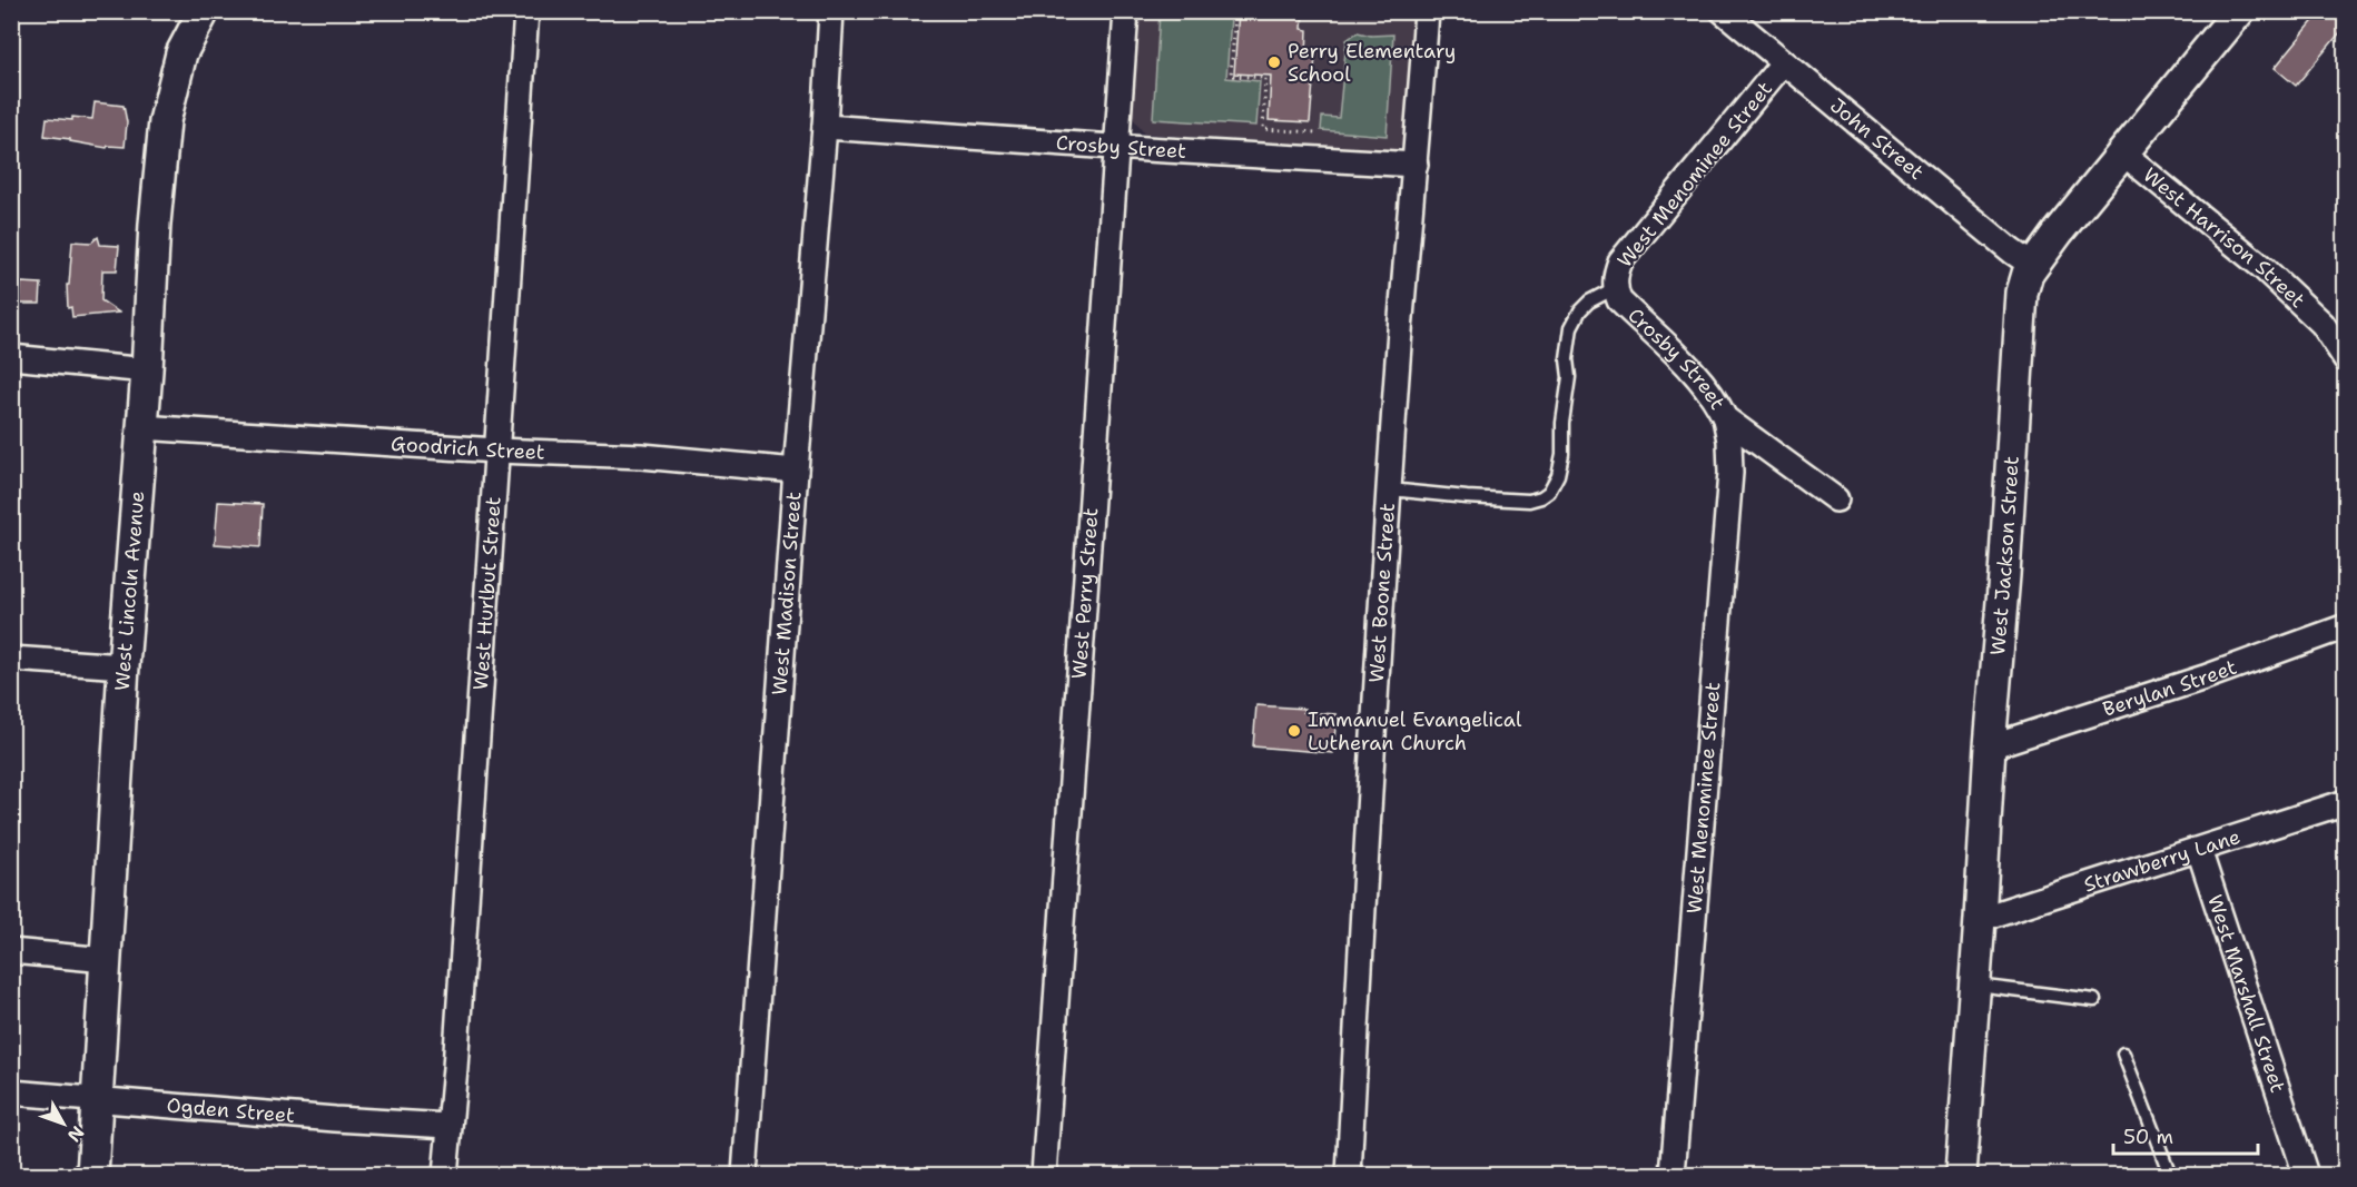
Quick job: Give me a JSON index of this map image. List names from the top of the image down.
{
  "streets": {
    "street": [
      "John Street",
      "Crosby Street",
      "West Menominee Street",
      "West Harrison Street",
      "Goodrich Street",
      "West Jackson Street",
      "West Lincoln Avenue",
      "West Madison Street",
      "West Perry Street",
      "West Boone Street",
      "West Hurlbut Street",
      "Berylan Street",
      "Strawberry Lane",
      "West Marshall Street",
      "Ogden Street"
    ]
  },
  "crossings": [
    ["John Street", "West Menominee Street"],
    ["John Street", "West Jackson Street"],
    ["Crosby Street", "West Menominee Street"],
    ["Crosby Street", "West Madison Street"],
    ["Crosby Street", "West Perry Street"],
    ["Crosby Street", "West Boone Street"],
    ["West Harrison Street", "West Jackson Street"],
    ["Goodrich Street", "West Lincoln Avenue"],
    ["Goodrich Street", "West Madison Street"],
    ["Goodrich Street", "West Hurlbut Street"],
    ["West Jackson Street", "Berylan Street"],
    ["West Jackson Street", "Strawberry Lane"],
    ["West Lincoln Avenue", "Ogden Street"],
    ["West Hurlbut Street", "Ogden Street"],
    ["Strawberry Lane", "West Marshall Street"]
  ],
  "places": ["Perry Elementary School", "Immanuel Evangelical Lutheran Church"],
  "scale_bar": "50 m",
  "north": "bottom right"
}
